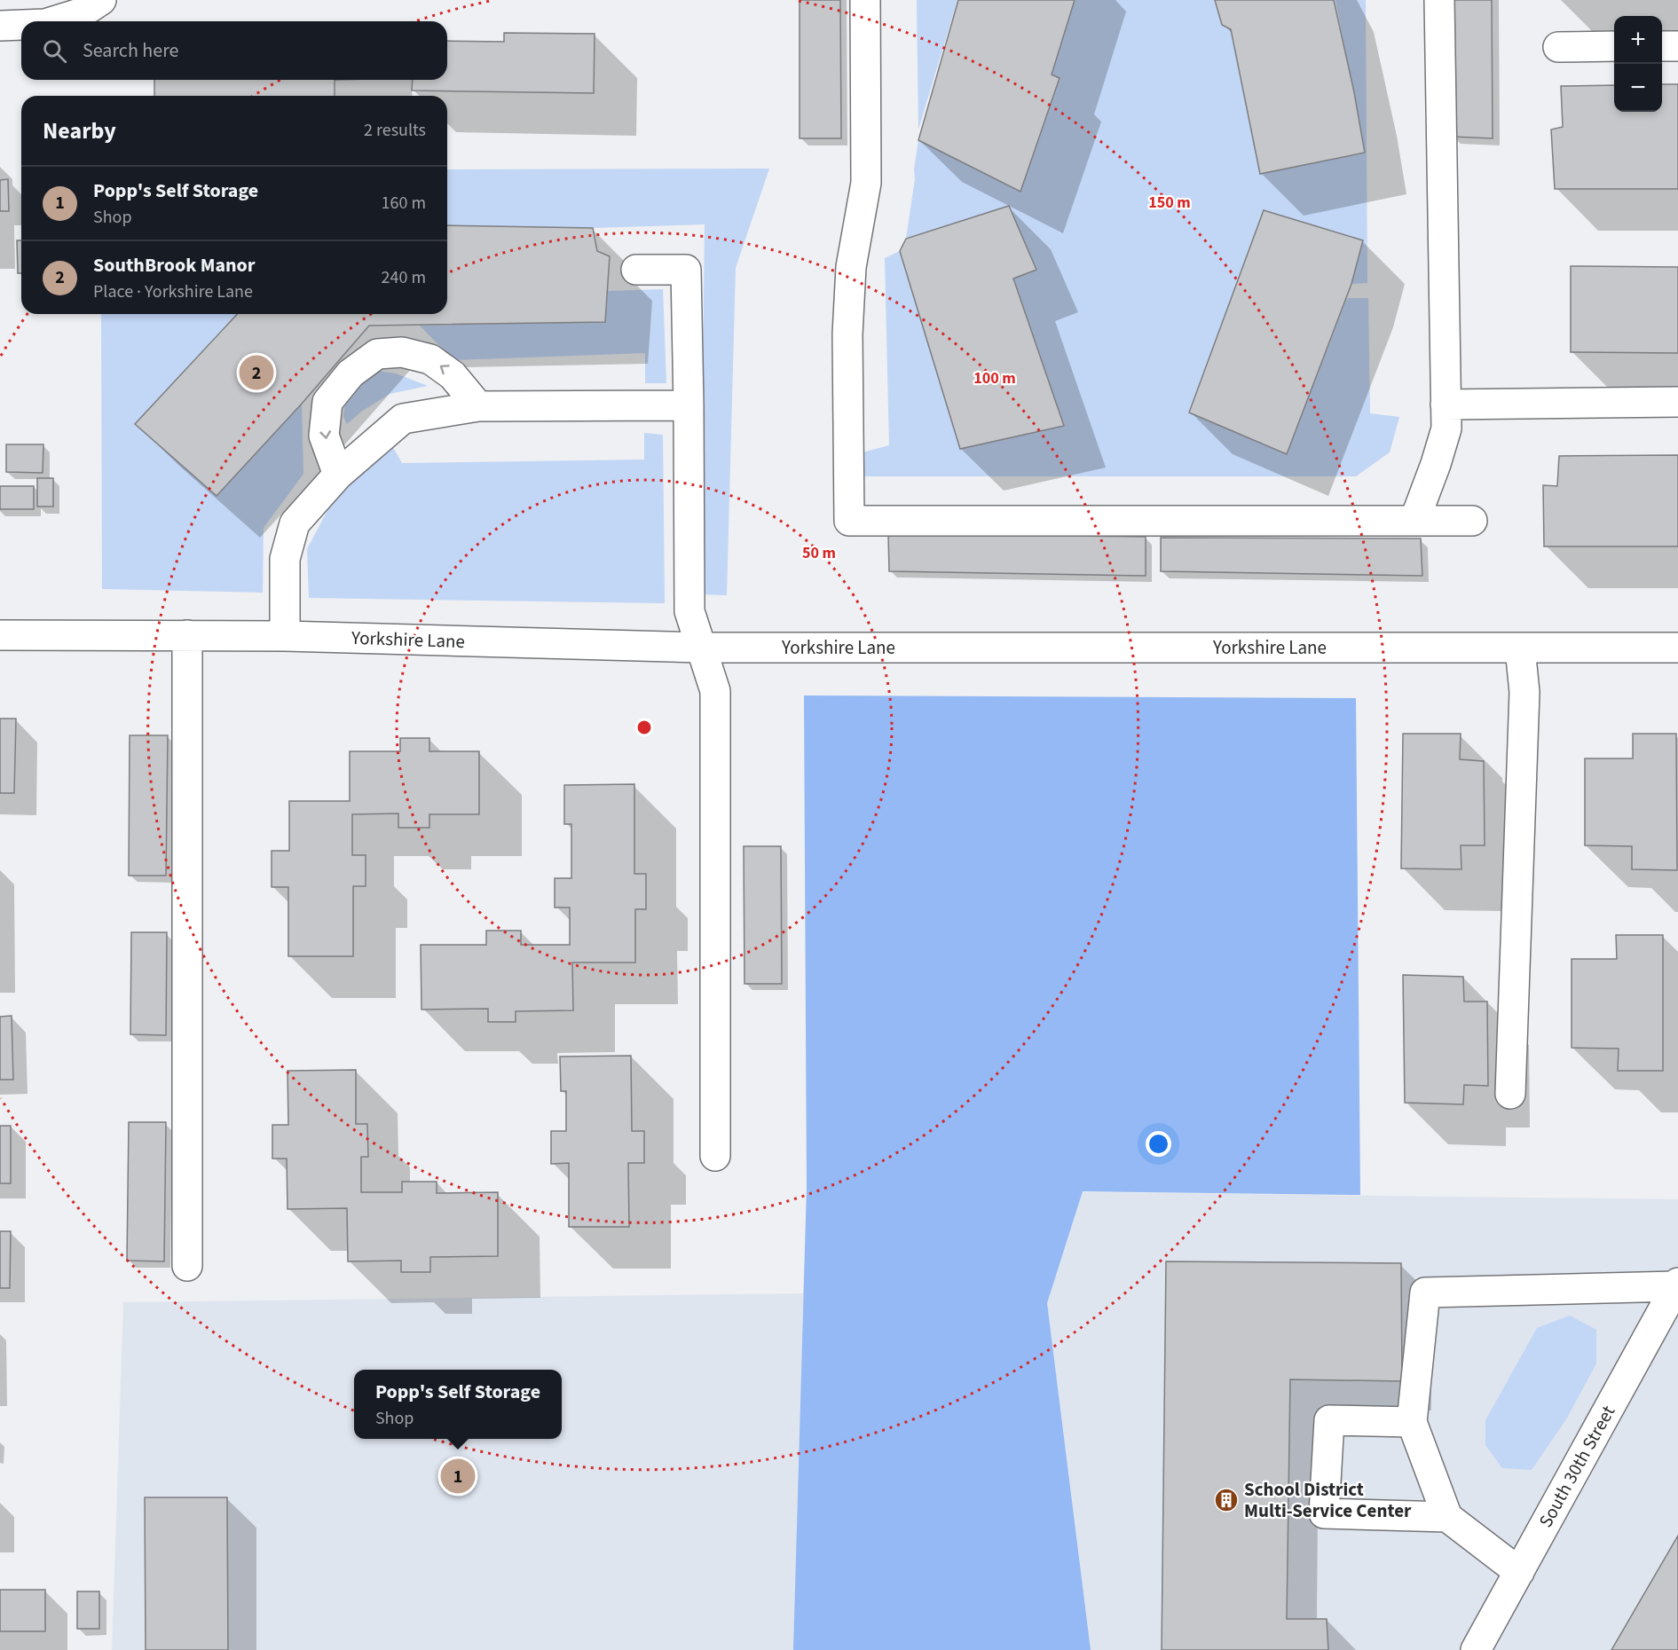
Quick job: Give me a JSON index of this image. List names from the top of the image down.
{
  "streets": {
    "street": ["Yorkshire Lane", "South 30th Street"]
  },
  "places": {
    "building": ["School District Multi-Service Center"]
  },
  "page": {
    "map_buttons": ["+", "−"],
    "search": "Search here",
    "heading": ["Nearby", "2 results"],
    "list": [
      {
        "mark": "1",
        "name": "Popp's Self Storage",
        "note": "Shop",
        "value": "160 m"
      },
      {
        "mark": "2",
        "name": "SouthBrook Manor",
        "note": "Place · Yorkshire Lane",
        "value": "240 m"
      }
    ],
    "pins": ["2", "1"],
    "popup": ["Popp's Self Storage", "Shop"]
  },
  "rings": ["150 m", "100 m", "50 m"]
}
